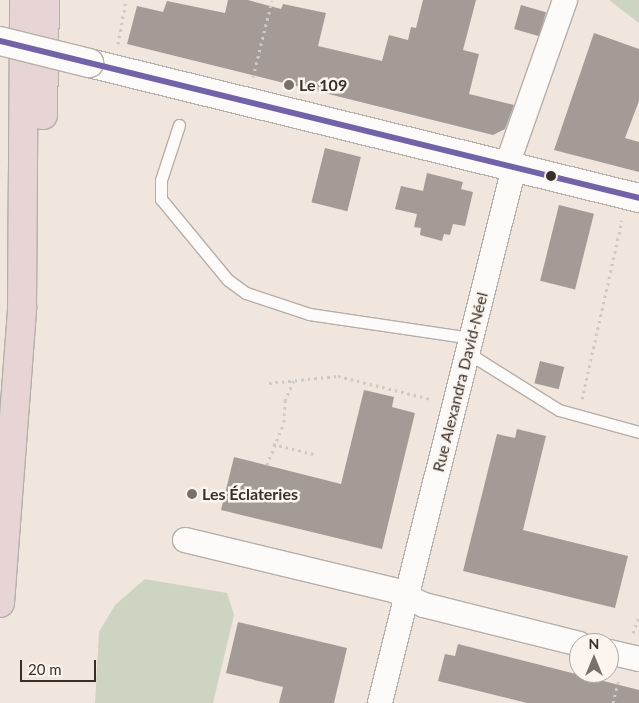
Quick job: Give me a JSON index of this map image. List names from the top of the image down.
{
  "streets": {
    "street": ["Rue Alexandra David-Néel"]
  },
  "places": ["Le 109", "Les Éclateries"],
  "scale_bar": "20 m",
  "north": "top"
}
